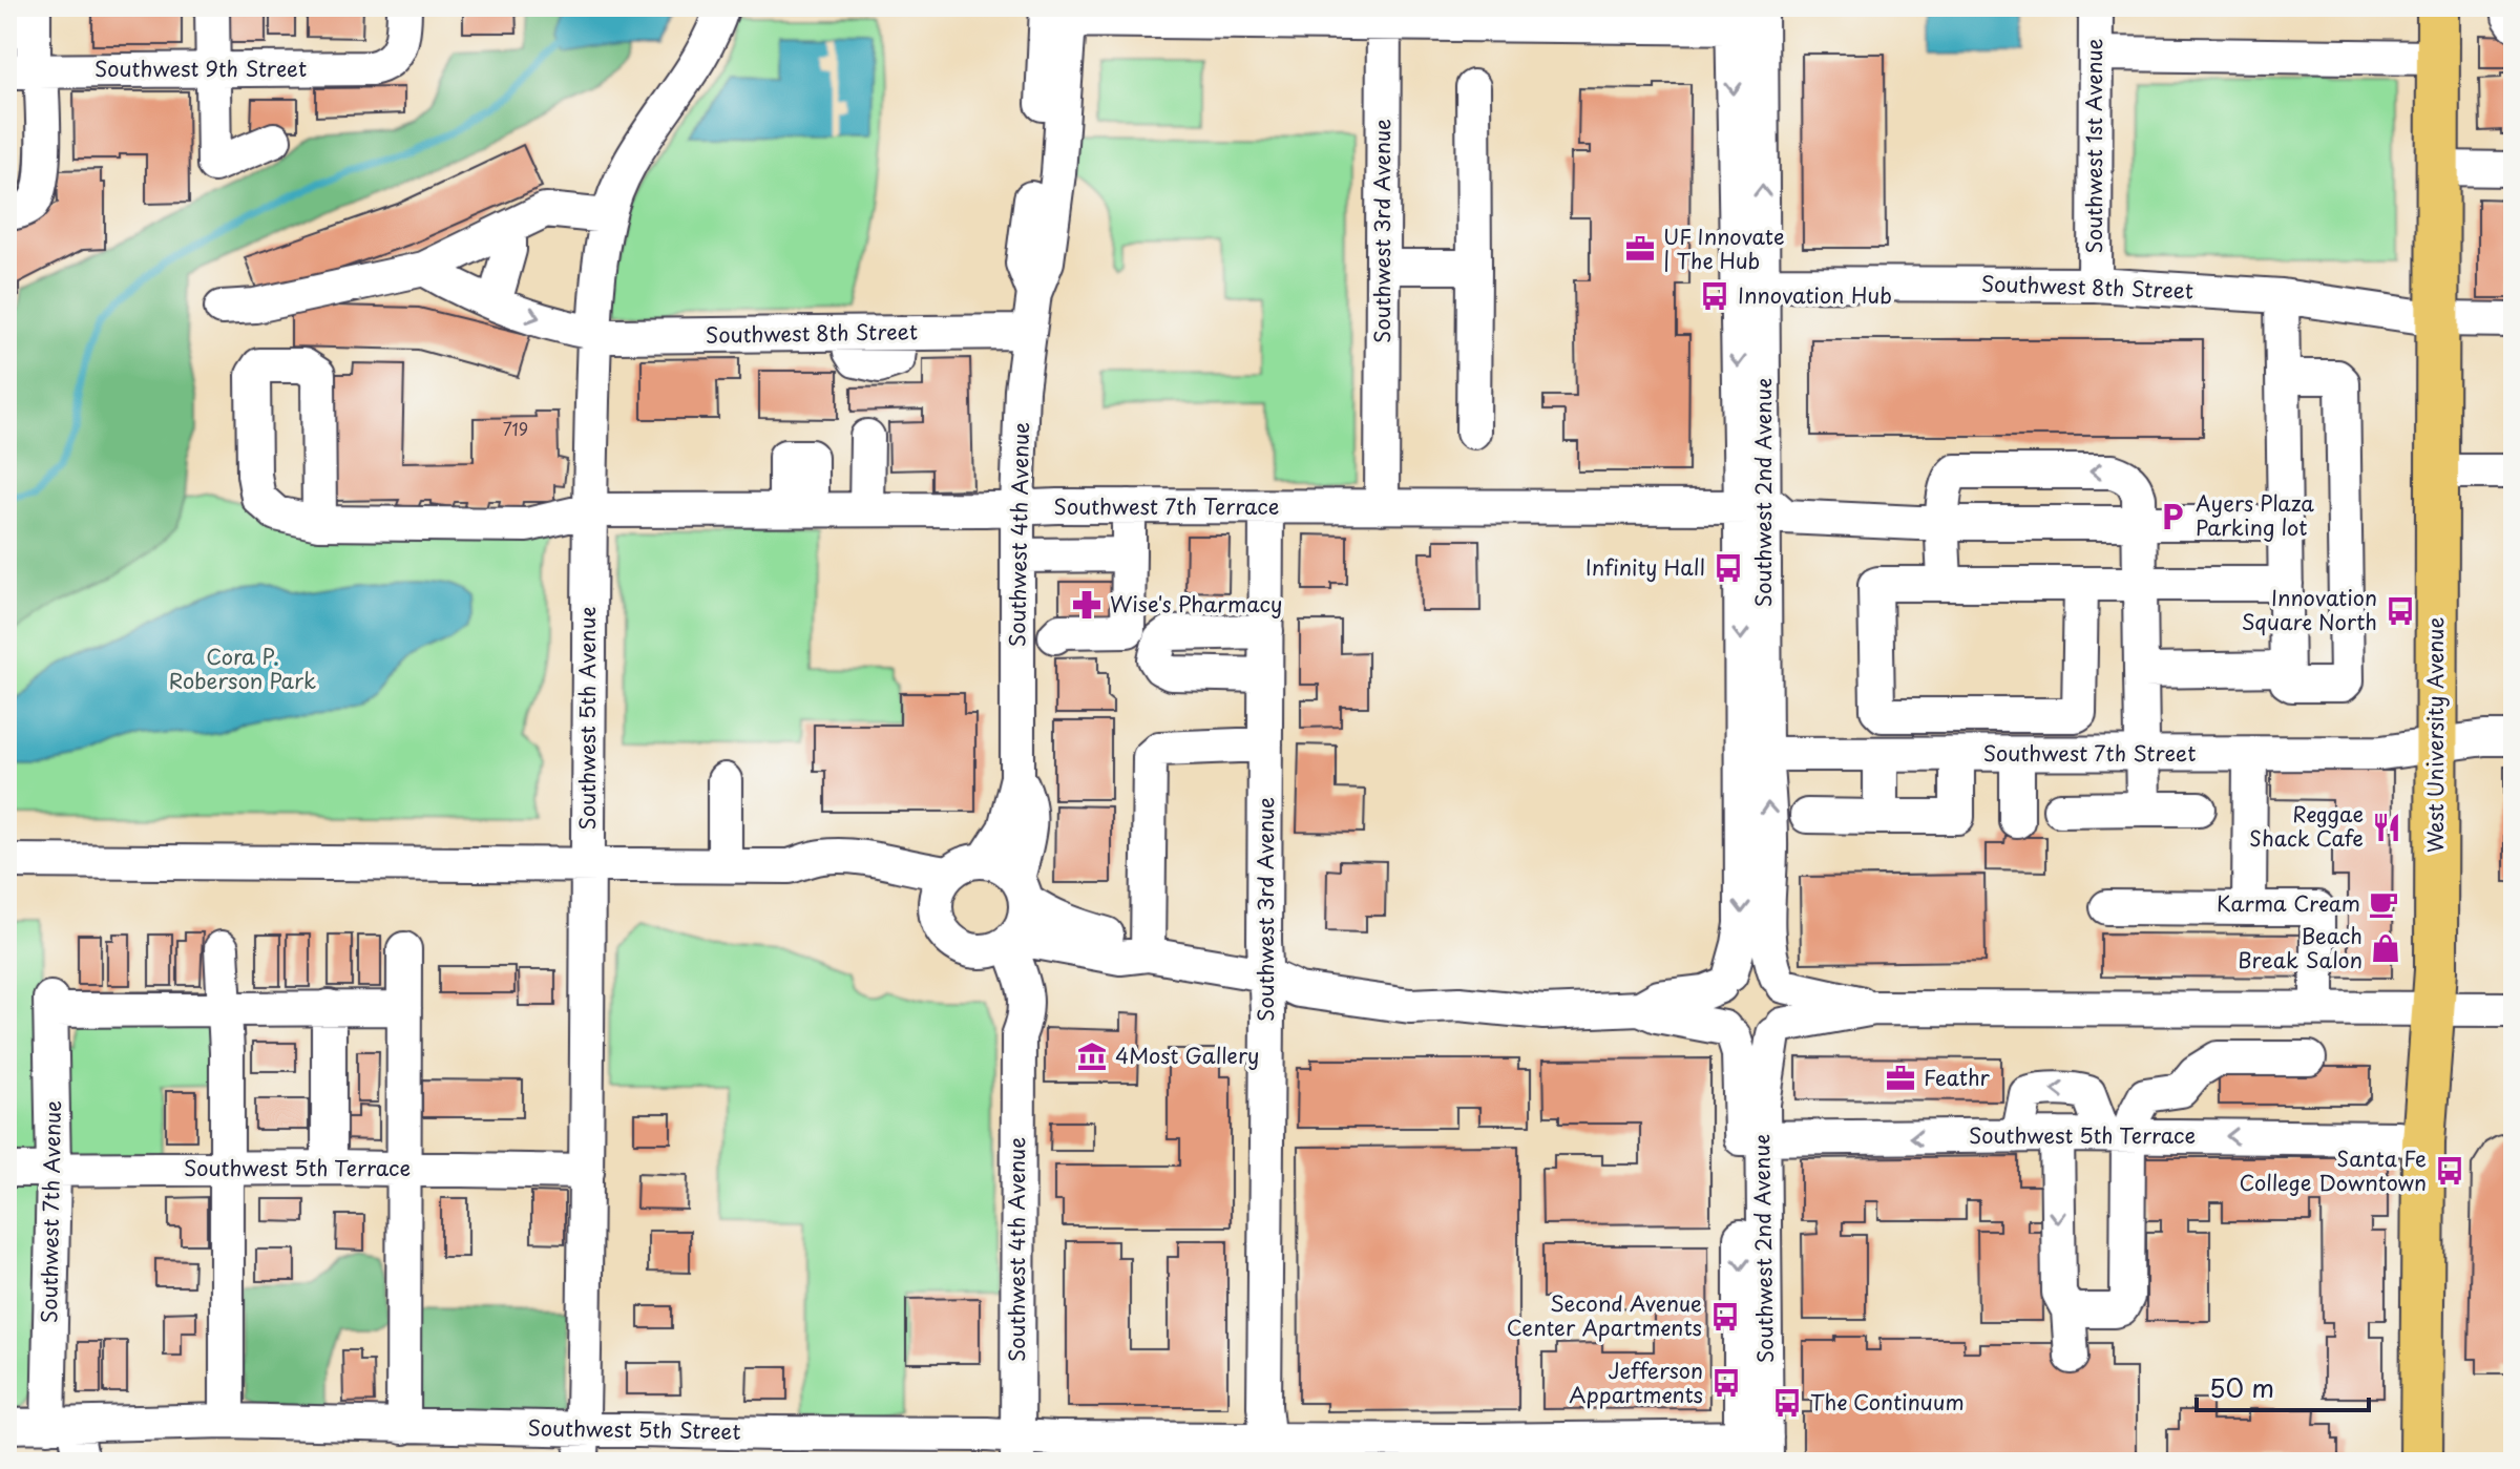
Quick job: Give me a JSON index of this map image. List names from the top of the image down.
{
  "streets": {
    "main road": ["West University Avenue"],
    "street": [
      "Southwest 9th Street",
      "Southwest 1st Avenue",
      "Southwest 3rd Avenue",
      "Southwest 8th Street",
      "Southwest 2nd Avenue",
      "Southwest 7th Terrace",
      "Southwest 4th Avenue",
      "Southwest 5th Avenue",
      "Southwest 7th Street",
      "Southwest 5th Terrace",
      "Southwest 7th Avenue",
      "Southwest 5th Street"
    ]
  },
  "crossings": [
    ["Southwest 1st Avenue", "Southwest 8th Street"],
    ["Southwest 3rd Avenue", "Southwest 7th Terrace"],
    ["Southwest 3rd Avenue", "Southwest 5th Street"],
    ["Southwest 8th Street", "Southwest 2nd Avenue"],
    ["Southwest 8th Street", "Southwest 4th Avenue"],
    ["Southwest 8th Street", "Southwest 5th Avenue"],
    ["Southwest 8th Street", "West University Avenue"],
    ["Southwest 2nd Avenue", "Southwest 7th Terrace"],
    ["Southwest 2nd Avenue", "Southwest 7th Street"],
    ["Southwest 2nd Avenue", "Southwest 5th Terrace"],
    ["Southwest 2nd Avenue", "Southwest 5th Street"],
    ["Southwest 7th Terrace", "Southwest 4th Avenue"],
    ["Southwest 7th Terrace", "Southwest 5th Avenue"],
    ["Southwest 4th Avenue", "Southwest 5th Street"],
    ["Southwest 5th Avenue", "Southwest 5th Terrace"],
    ["Southwest 5th Avenue", "Southwest 5th Street"],
    ["West University Avenue", "Southwest 7th Street"],
    ["West University Avenue", "Southwest 5th Terrace"],
    ["Southwest 5th Terrace", "Southwest 7th Avenue"],
    ["Southwest 7th Avenue", "Southwest 5th Street"]
  ],
  "parks": ["Cora P. Roberson Park"],
  "places": {
    "office": ["UF Innovate | The Hub", "Feathr"],
    "bus stop": [
      "Innovation Hub",
      "Infinity Hall",
      "Innovation Square North",
      "Santa Fe College Downtown",
      "Second Avenue Center Apartments",
      "Jefferson Appartments",
      "The Continuum"
    ],
    "parking": ["Ayers Plaza Parking lot"],
    "pharmacy": ["Wise's Pharmacy"],
    "restaurant": ["Reggae Shack Cafe"],
    "cafe": ["Karma Cream"],
    "shop": ["Beach Break Salon"],
    "museum": ["4Most Gallery"]
  },
  "house_numbers": ["719"],
  "scale_bar": "50 m"
}
